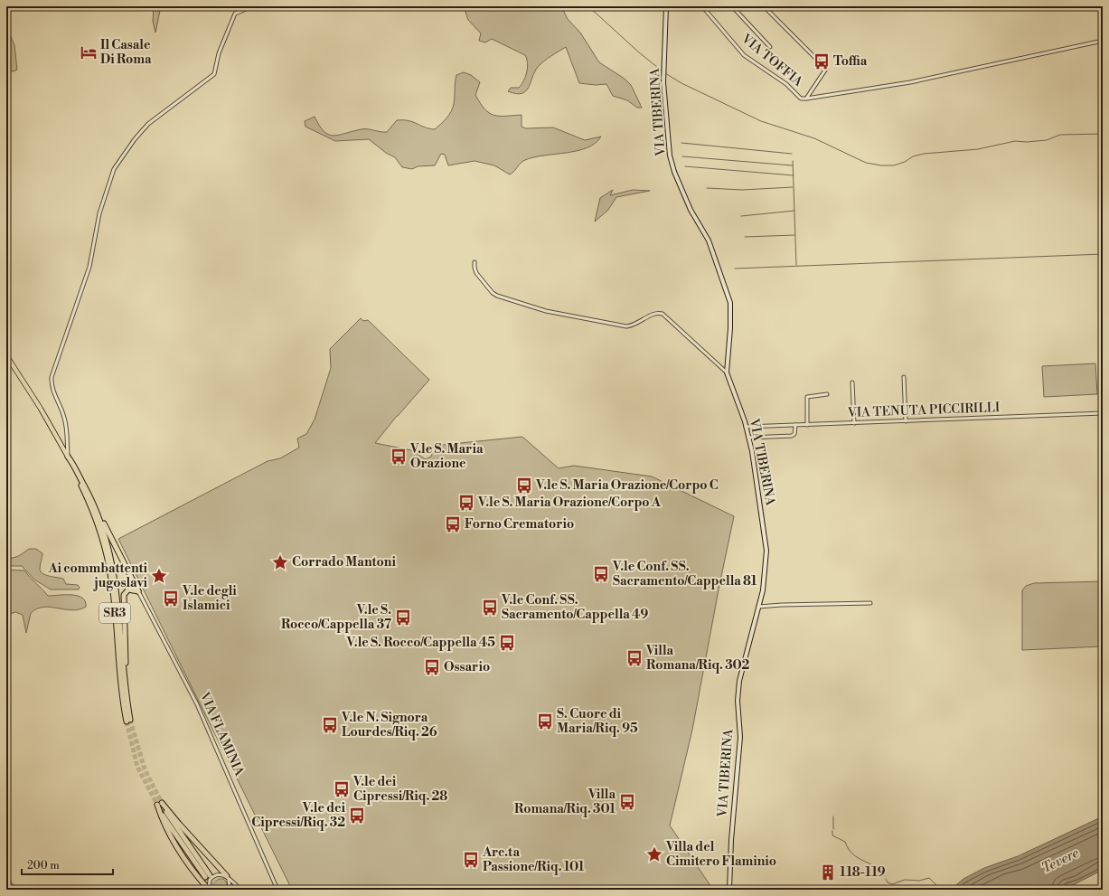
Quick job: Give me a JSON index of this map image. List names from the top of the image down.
{
  "streets": {
    "highway": ["SR3"],
    "main road": ["VIA TIBERINA"],
    "street": ["VIA TOFFIA", "VIA TENUTA PICCIRILLI", "VIA FLAMINIA"]
  },
  "crossings": [
    ["VIA TIBERINA", "VIA TENUTA PICCIRILLI"]
  ],
  "water": ["Tevere"],
  "places": {
    "hotel": ["Il Casale Di Roma"],
    "bus stop": [
      "Toffia",
      "V.le S. Maria Orazione",
      "V.le S. Maria Orazione/Corpo C",
      "V.le S. Maria Orazione/Corpo A",
      "Forno Crematorio",
      "V.le Conf. SS. Sacramento/Cappella 81",
      "V.le degli Islamici",
      "V.le Conf. SS. Sacramento/Cappella 49",
      "V.le S. Rocco/Cappella 37",
      "V.le S. Rocco/Cappella 45",
      "Villa Romana/Riq. 302",
      "Ossario",
      "S. Cuore di Maria/Riq. 95",
      "V.le N. Signora Lourdes/Riq. 26",
      "V.le dei Cipressi/Riq. 28",
      "Villa Romana/Riq. 301",
      "V.le dei Cipressi/Riq. 32",
      "Arc.ta Passione/Riq. 101"
    ],
    "place": ["Corrado Mantoni", "Ai commbattenti jugoslavi", "Villa del Cimitero Flaminio"],
    "building": ["118-119"]
  },
  "scale_bar": "200 m"
}
